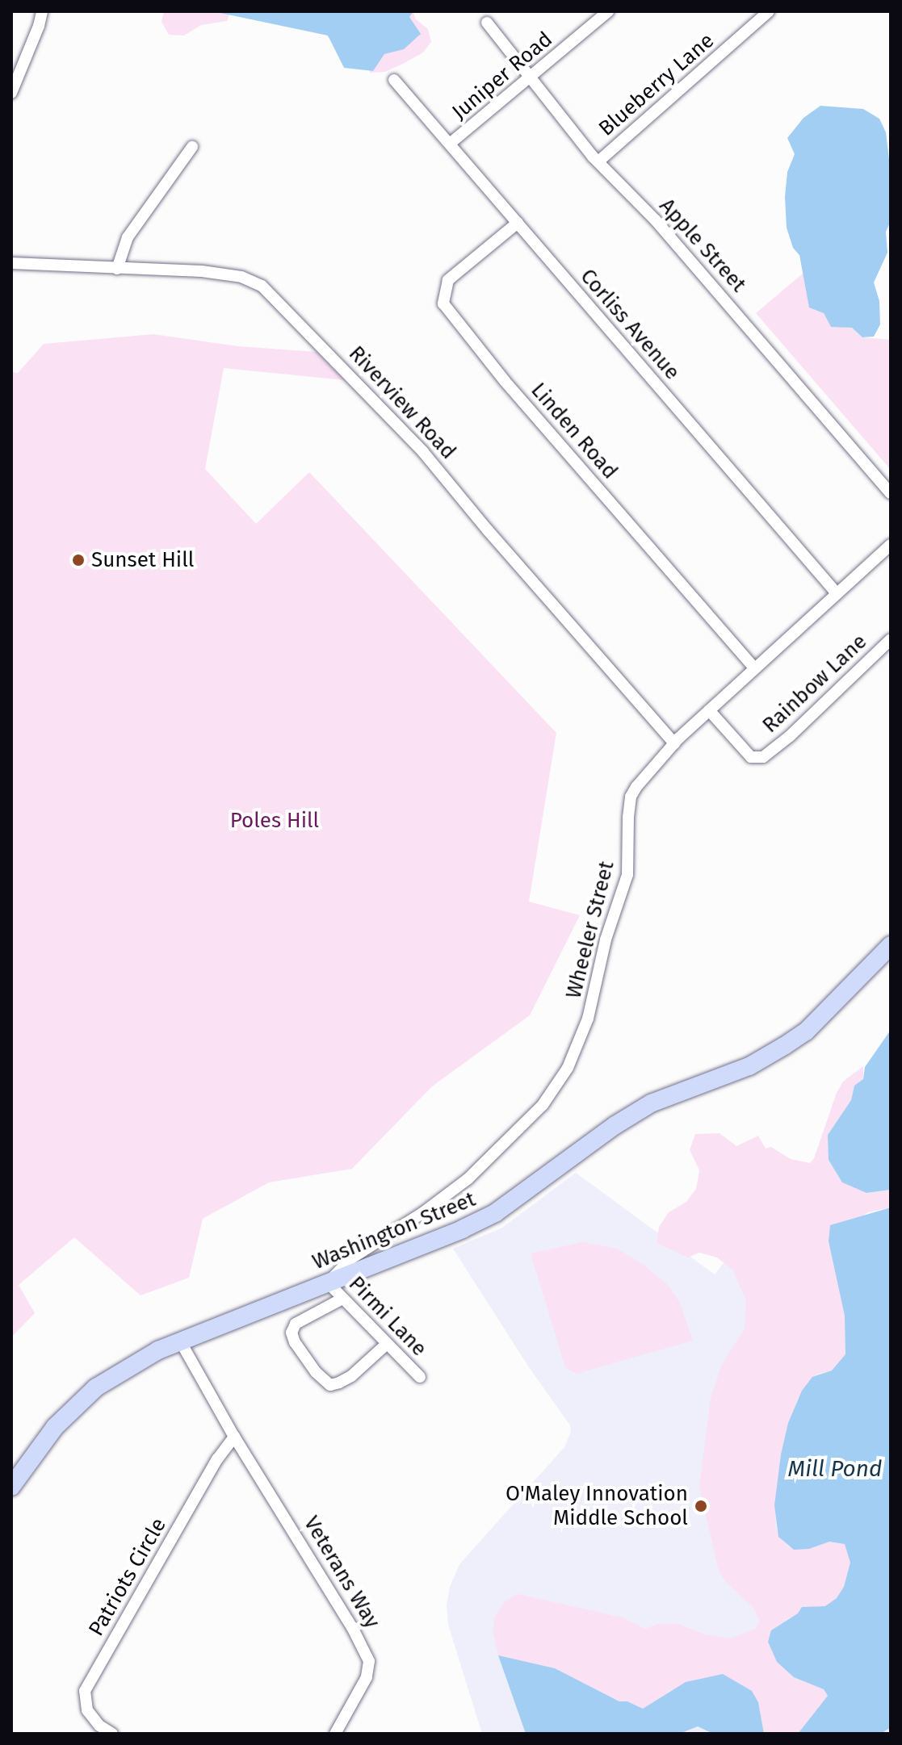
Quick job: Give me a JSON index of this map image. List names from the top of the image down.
{
  "streets": {
    "main road": ["Washington Street"],
    "street": [
      "Juniper Road",
      "Blueberry Lane",
      "Apple Street",
      "Corliss Avenue",
      "Riverview Road",
      "Linden Road",
      "Rainbow Lane",
      "Wheeler Street",
      "Pirmi Lane",
      "Veterans Way",
      "Patriots Circle"
    ]
  },
  "crossings": [
    ["Juniper Road", "Apple Street"],
    ["Juniper Road", "Corliss Avenue"],
    ["Blueberry Lane", "Apple Street"],
    ["Corliss Avenue", "Linden Road"],
    ["Corliss Avenue", "Wheeler Street"],
    ["Riverview Road", "Wheeler Street"],
    ["Linden Road", "Wheeler Street"],
    ["Rainbow Lane", "Wheeler Street"],
    ["Wheeler Street", "Washington Street"],
    ["Wheeler Street", "Pirmi Lane"],
    ["Washington Street", "Pirmi Lane"],
    ["Veterans Way", "Patriots Circle"]
  ],
  "water": ["Mill Pond"],
  "parks": ["Poles Hill"],
  "places": ["Sunset Hill", "O'Maley Innovation Middle School"]
}
